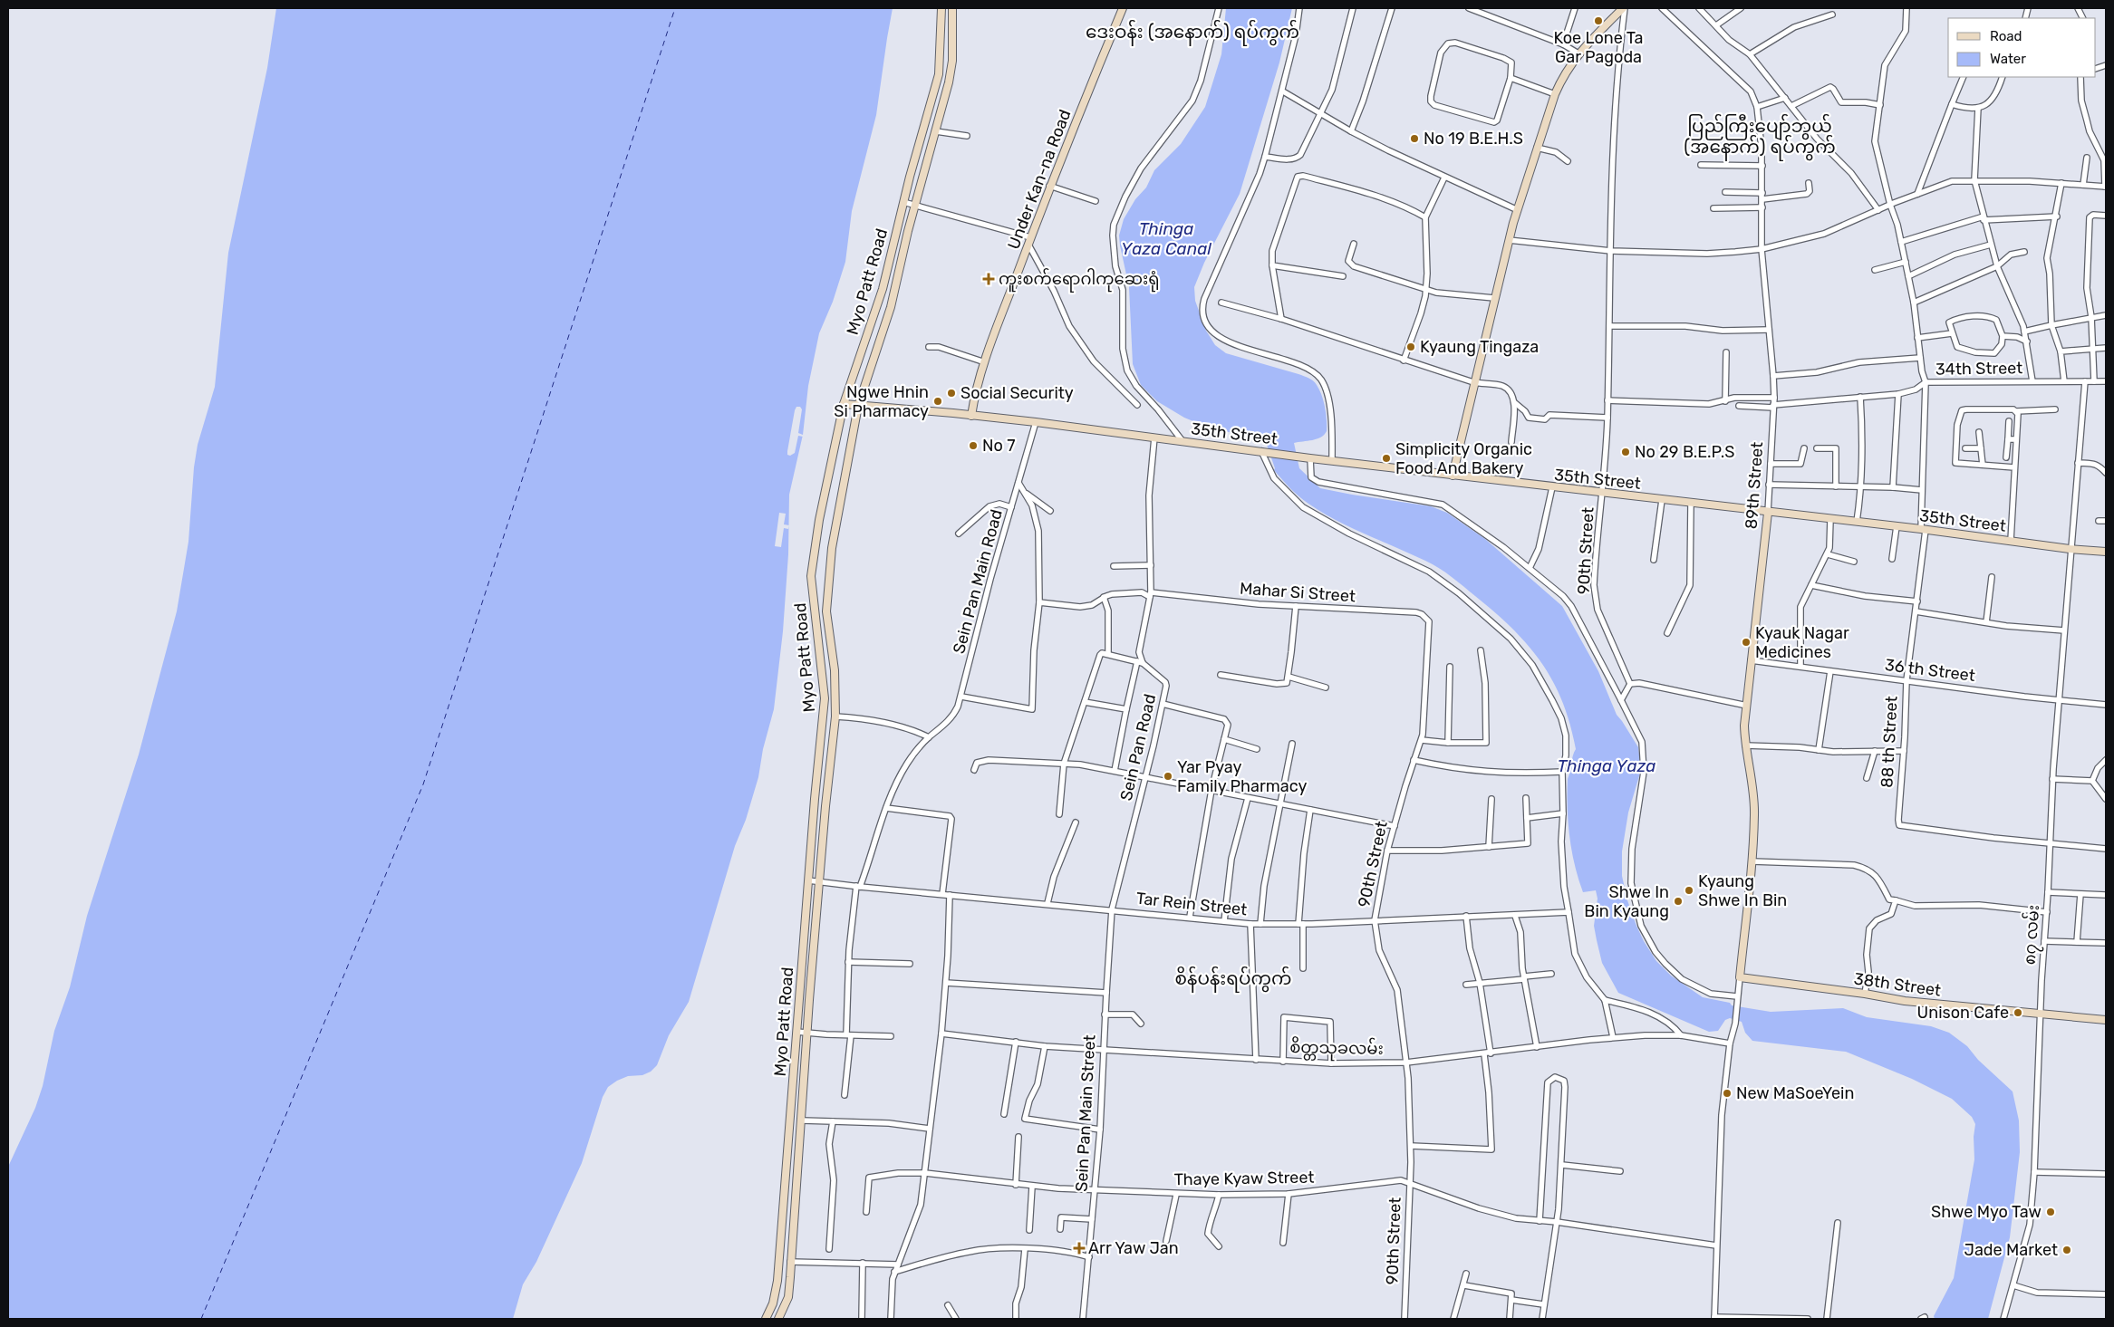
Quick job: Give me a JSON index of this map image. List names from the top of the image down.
{
  "streets": {
    "main road": [
      "Under Kan-na Road",
      "Myo Patt Road",
      "35th Street",
      "89th Street",
      "38th Street"
    ],
    "street": [
      "34th Street",
      "90th Street",
      "Sein Pan Main Road",
      "Mahar Si Street",
      "36 th Street",
      "88 th Street",
      "Sein Pan Road",
      "Tar Rein Street",
      "၈၇ လမ်း",
      "စိတ္တသုခလမ်း",
      "Sein Pan Main Street",
      "Thaye Kyaw Street"
    ]
  },
  "crossings": [
    ["Under Kan-na Road", "35th Street"],
    ["Myo Patt Road", "35th Street"],
    ["Myo Patt Road", "Tar Rein Street"],
    ["34th Street", "89th Street"],
    ["34th Street", "88 th Street"],
    ["34th Street", "၈၇ လမ်း"],
    ["35th Street", "89th Street"],
    ["35th Street", "90th Street"],
    ["35th Street", "Sein Pan Main Road"],
    ["35th Street", "88 th Street"],
    ["35th Street", "၈၇ လမ်း"],
    ["89th Street", "36 th Street"],
    ["89th Street", "38th Street"],
    ["89th Street", "စိတ္တသုခလမ်း"],
    ["89th Street", "Thaye Kyaw Street"],
    ["90th Street", "Mahar Si Street"],
    ["90th Street", "Tar Rein Street"],
    ["90th Street", "စိတ္တသုခလမ်း"],
    ["90th Street", "Thaye Kyaw Street"],
    ["Sein Pan Main Road", "Tar Rein Street"],
    ["36 th Street", "88 th Street"],
    ["36 th Street", "၈၇ လမ်း"],
    ["88 th Street", "၈၇ လမ်း"],
    ["Sein Pan Road", "Tar Rein Street"],
    ["Sein Pan Road", "Sein Pan Main Street"],
    ["Tar Rein Street", "Sein Pan Main Street"],
    ["၈၇ လမ်း", "38th Street"],
    ["စိတ္တသုခလမ်း", "Sein Pan Main Street"],
    ["Sein Pan Main Street", "Thaye Kyaw Street"]
  ],
  "districts": ["ဒေးဝန်း (အနောက်) ရပ်ကွက်", "ပြည်ကြီးပျော်ဘွယ် (အနောက်) ရပ်ကွက်", "စိန်ပန်းရပ်ကွက်"],
  "water": ["Thinga Yaza Canal", "Thinga Yaza"],
  "places": {
    "other": [
      "Koe Lone Ta Gar Pagoda",
      "No 19 B.E.H.S",
      "Kyaung Tingaza",
      "Social Security",
      "Ngwe Hnin Si Pharmacy",
      "No 7",
      "No 29 B.E.P.S",
      "Simplicity Organic Food And Bakery",
      "Kyauk Nagar Medicines",
      "Yar Pyay Family Pharmacy",
      "Kyaung Shwe In Bin",
      "Shwe In Bin Kyaung",
      "Unison Cafe",
      "New MaSoeYein",
      "Shwe Myo Taw",
      "Jade Market"
    ],
    "health": ["ကူးစက်ရောဂါကုဆေးရုံ", "Arr Yaw Jan"]
  },
  "legend": ["Road", "Water"]
}
